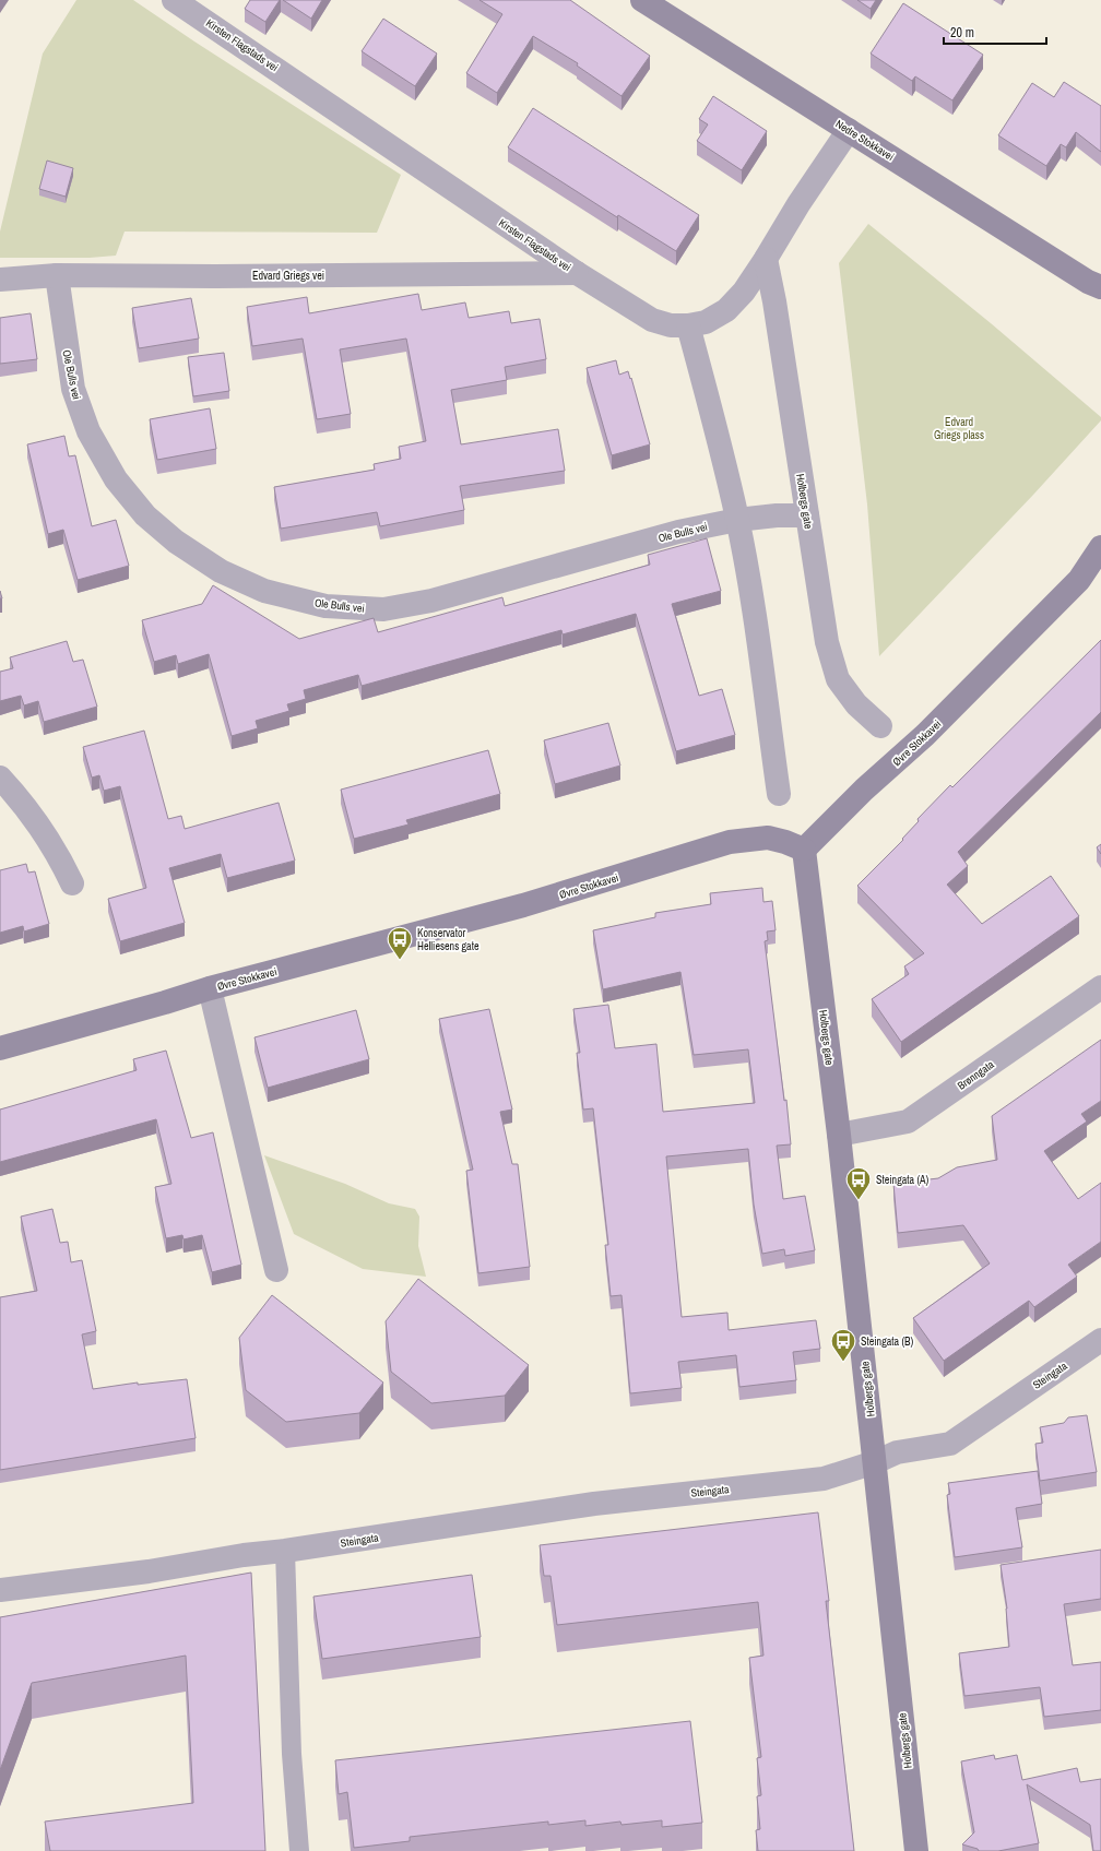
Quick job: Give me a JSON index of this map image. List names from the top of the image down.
{
  "streets": {
    "main road": ["Nedre Stokkavei", "Holbergs gate", "Øvre Stokkavei"],
    "street": [
      "Kirsten Flagstads vei",
      "Edvard Griegs vei",
      "Ole Bulls vei",
      "Brønngata",
      "Steingata"
    ]
  },
  "crossings": [
    ["Kirsten Flagstads vei", "Nedre Stokkavei"],
    ["Kirsten Flagstads vei", "Edvard Griegs vei"],
    ["Kirsten Flagstads vei", "Holbergs gate"],
    ["Edvard Griegs vei", "Ole Bulls vei"],
    ["Ole Bulls vei", "Holbergs gate"],
    ["Holbergs gate", "Øvre Stokkavei"],
    ["Holbergs gate", "Brønngata"],
    ["Holbergs gate", "Steingata"]
  ],
  "parks": ["Edvard Griegs plass"],
  "places": {
    "bus stop": ["Konservator Helliesens gate", "Steingata (A)", "Steingata (B)"]
  },
  "scale_bar": "20 m"
}
